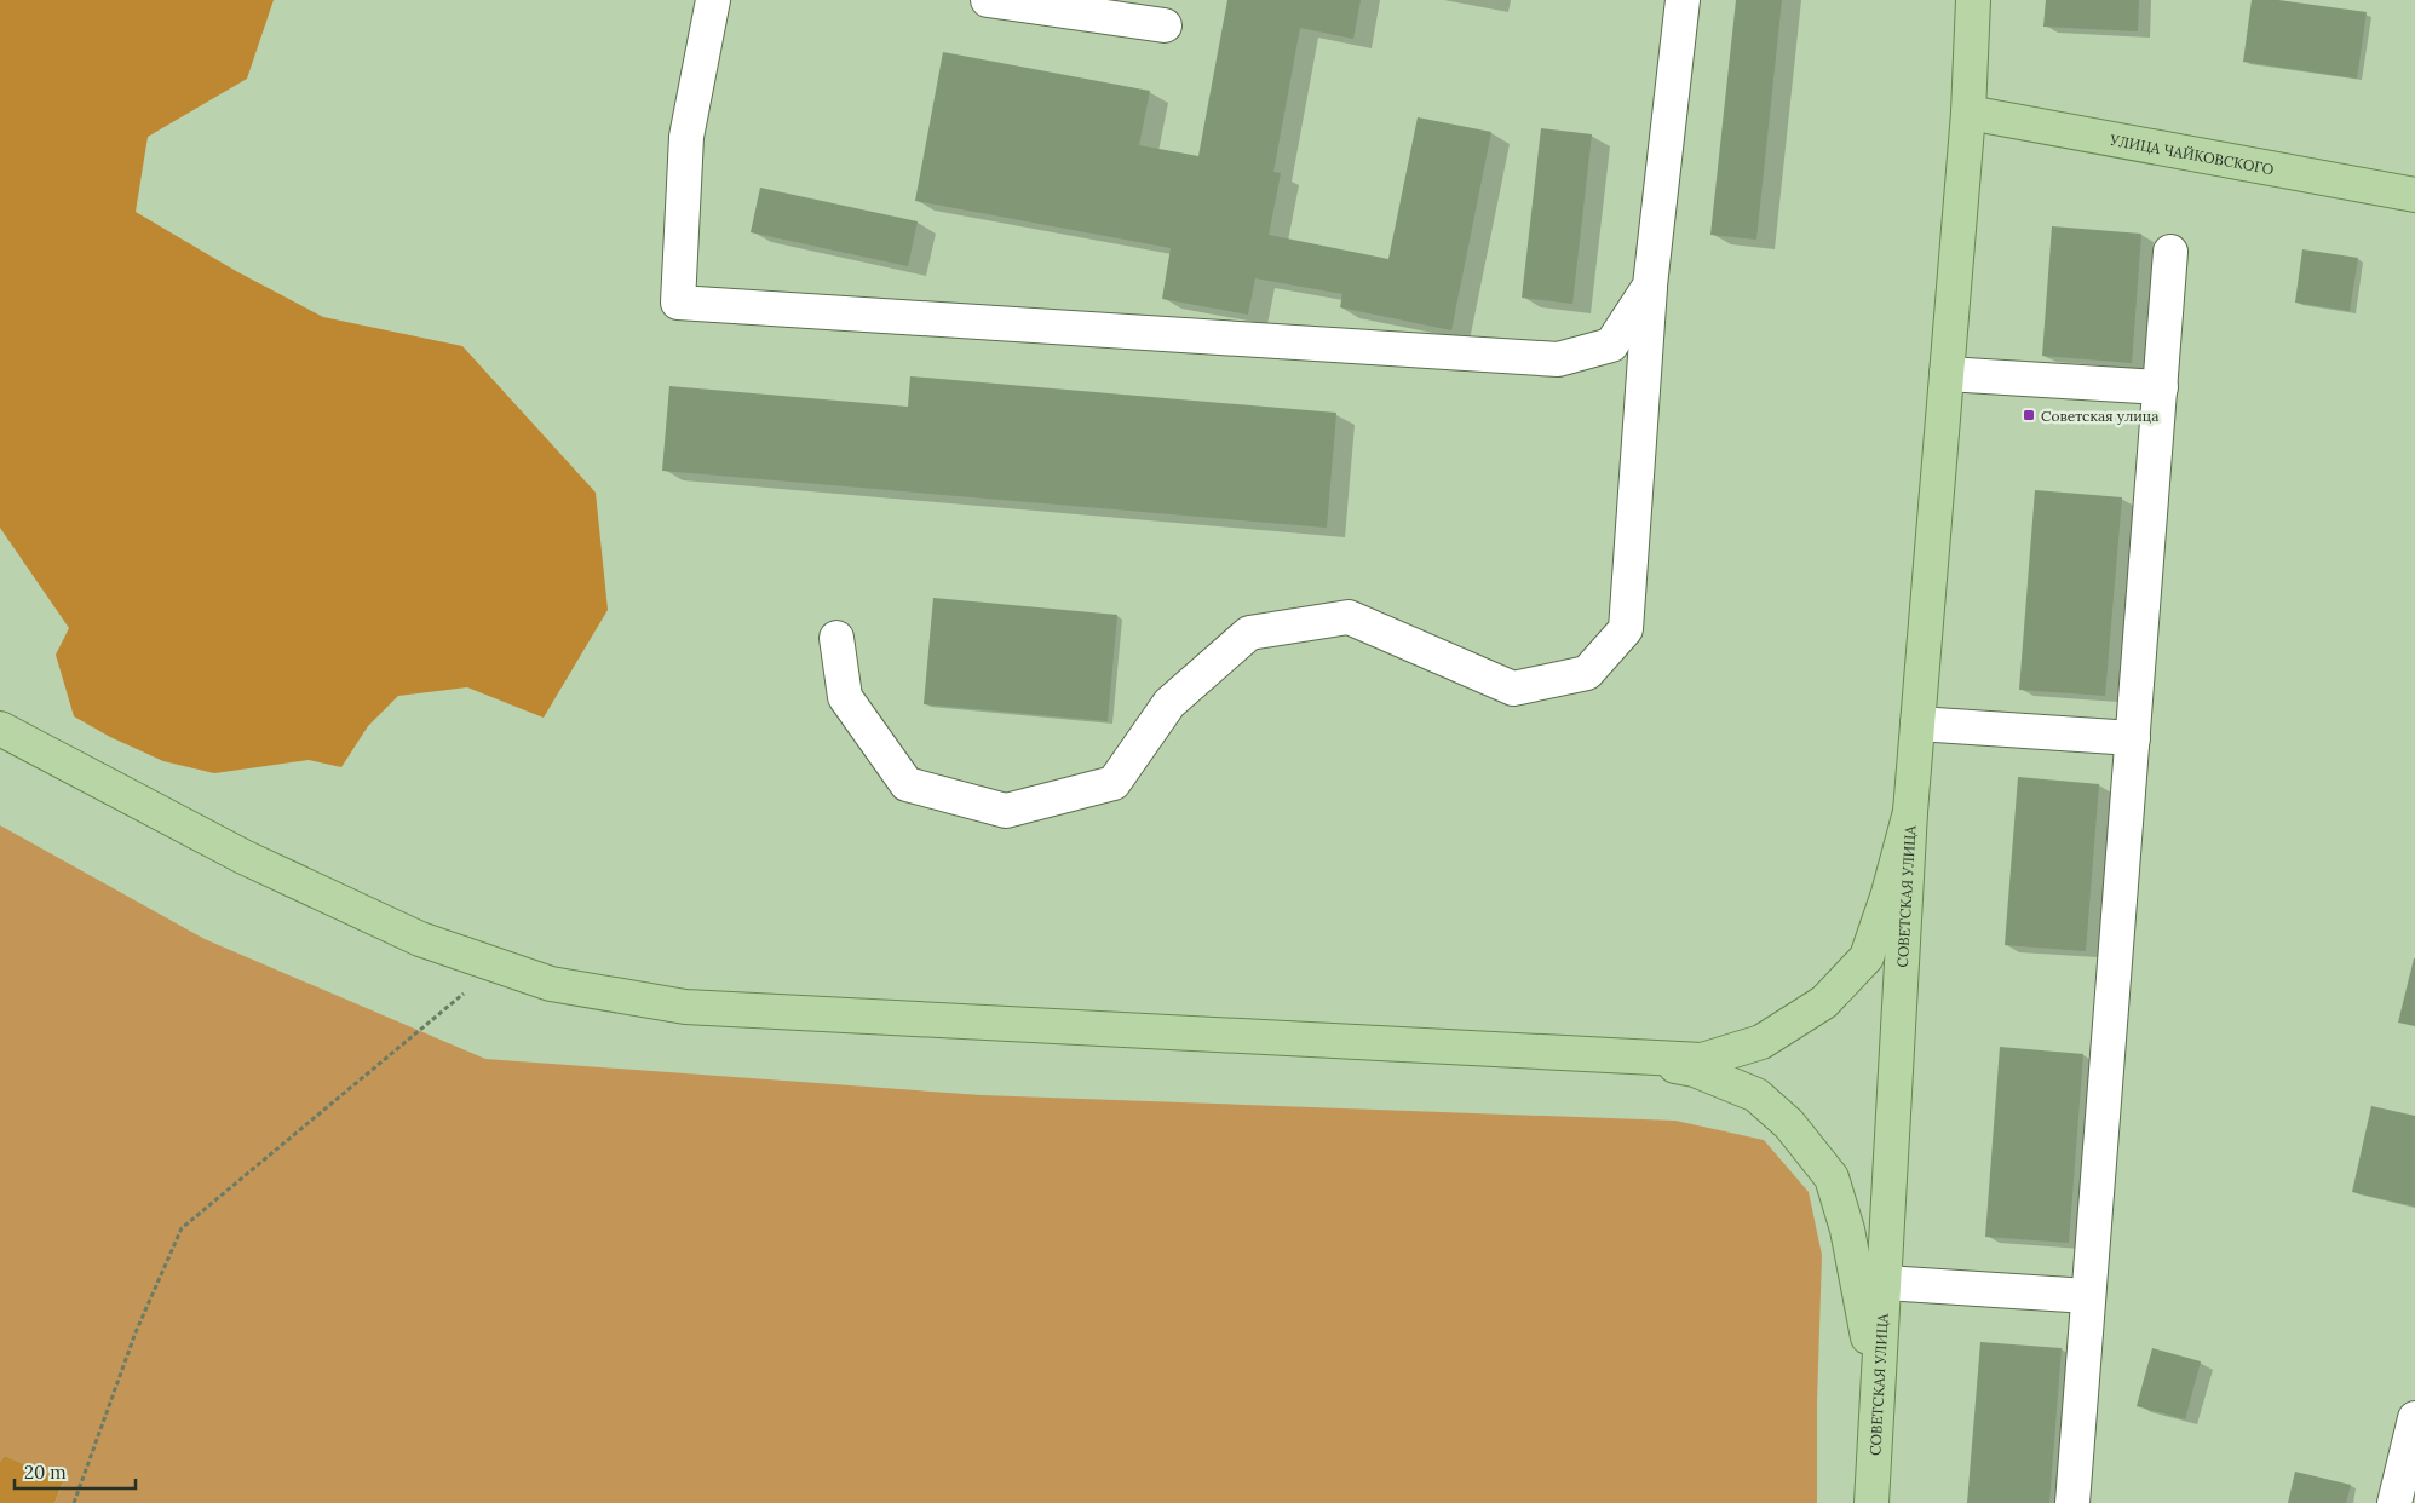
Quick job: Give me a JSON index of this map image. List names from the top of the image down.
{
  "streets": {
    "main road": ["УЛИЦА ЧАЙКОВСКОГО", "СОВЕТСКАЯ УЛИЦА"]
  },
  "crossings": [
    ["УЛИЦА ЧАЙКОВСКОГО", "СОВЕТСКАЯ УЛИЦА"]
  ],
  "places": {
    "transit": ["Советская улица"]
  },
  "scale_bar": "20 m"
}
